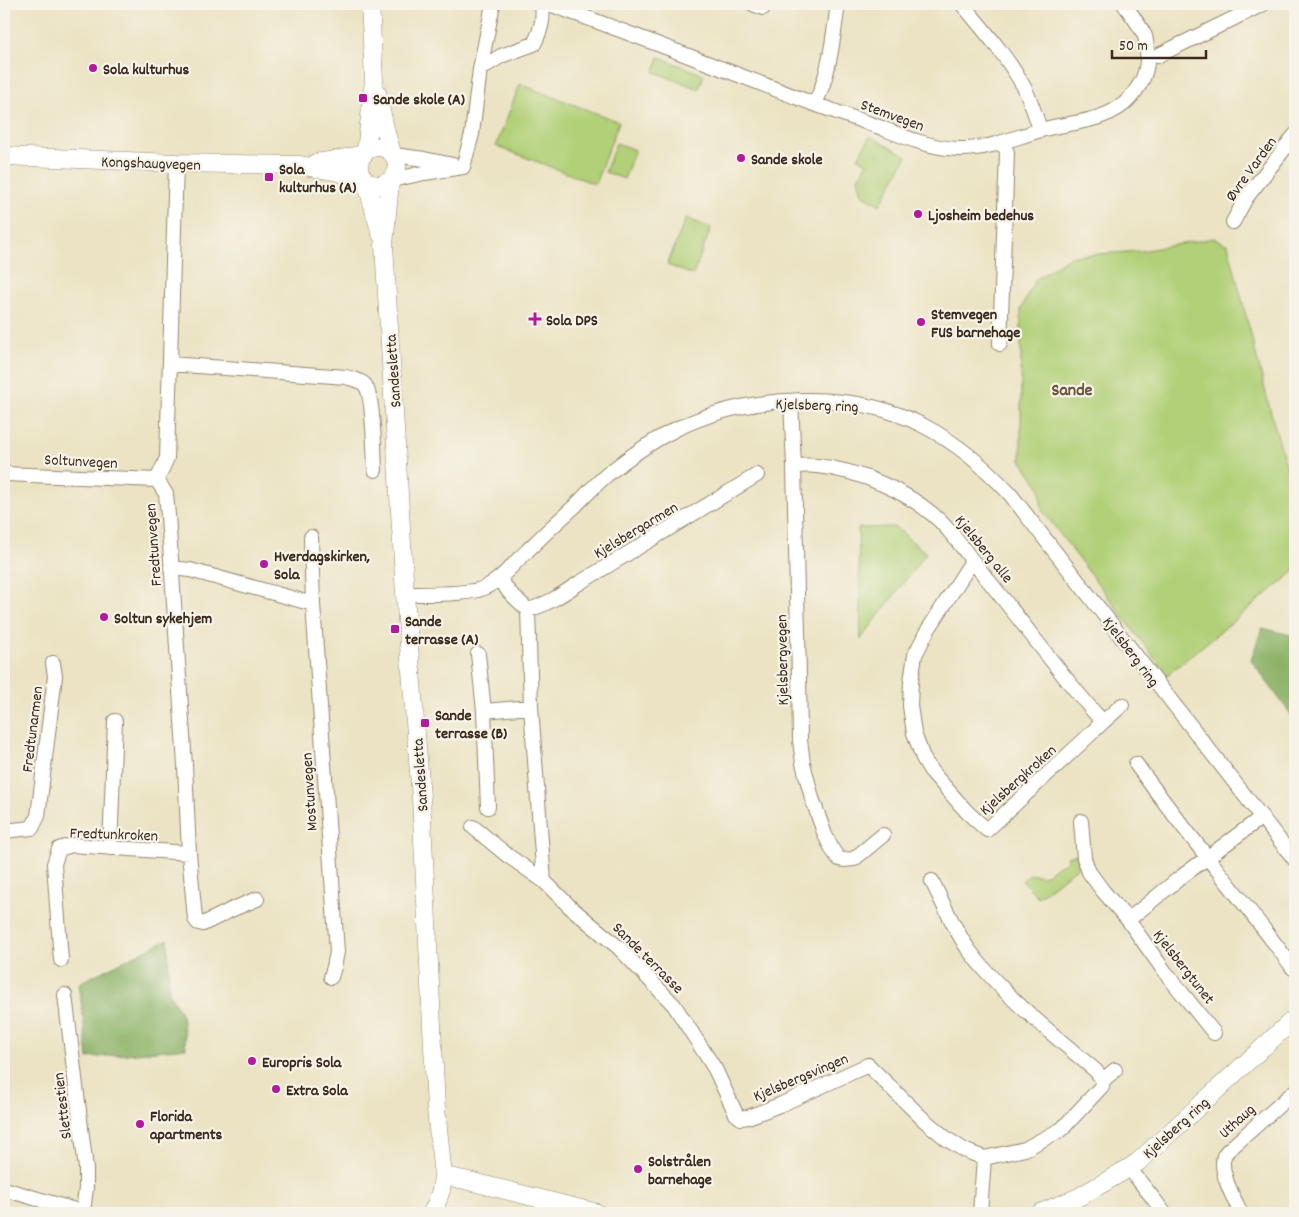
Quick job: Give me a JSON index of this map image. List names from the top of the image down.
{
  "streets": {
    "street": [
      "Stemvegen",
      "Kongshaugvegen",
      "Øvre Varden",
      "Sandesletta",
      "Kjelsberg ring",
      "Soltunvegen",
      "Kjelsbergarmen",
      "Fredtunvegen",
      "Kjelsberg alle",
      "Kjelsbergvegen",
      "Fredtunarmen",
      "Kjelsbergkroken",
      "Mostunvegen",
      "Fredtunkroken",
      "Sande terrasse",
      "Kjelsbergtunet",
      "Kjelsbergsvingen",
      "Slettestien",
      "Uthaug"
    ]
  },
  "crossings": [
    ["Kongshaugvegen", "Sandesletta"],
    ["Kongshaugvegen", "Fredtunvegen"],
    ["Sandesletta", "Kjelsberg ring"],
    ["Kjelsberg ring", "Kjelsbergvegen"],
    ["Soltunvegen", "Fredtunvegen"],
    ["Fredtunvegen", "Fredtunkroken"],
    ["Kjelsberg alle", "Kjelsbergvegen"],
    ["Kjelsberg alle", "Kjelsbergkroken"],
    ["Sande terrasse", "Kjelsbergsvingen"]
  ],
  "districts": ["Sande"],
  "places": {
    "other": [
      "Sola kulturhus",
      "Sande skole",
      "Ljosheim bedehus",
      "Stemvegen FUS barnehage",
      "Hverdagskirken, Sola",
      "Soltun sykehjem",
      "Europris Sola",
      "Extra Sola",
      "Florida apartments",
      "Solstrålen barnehage"
    ],
    "transit": [
      "Sande skole (A)",
      "Sola kulturhus (A)",
      "Sande terrasse (A)",
      "Sande terrasse (B)"
    ],
    "health": ["Sola DPS"]
  },
  "scale_bar": "50 m"
}
